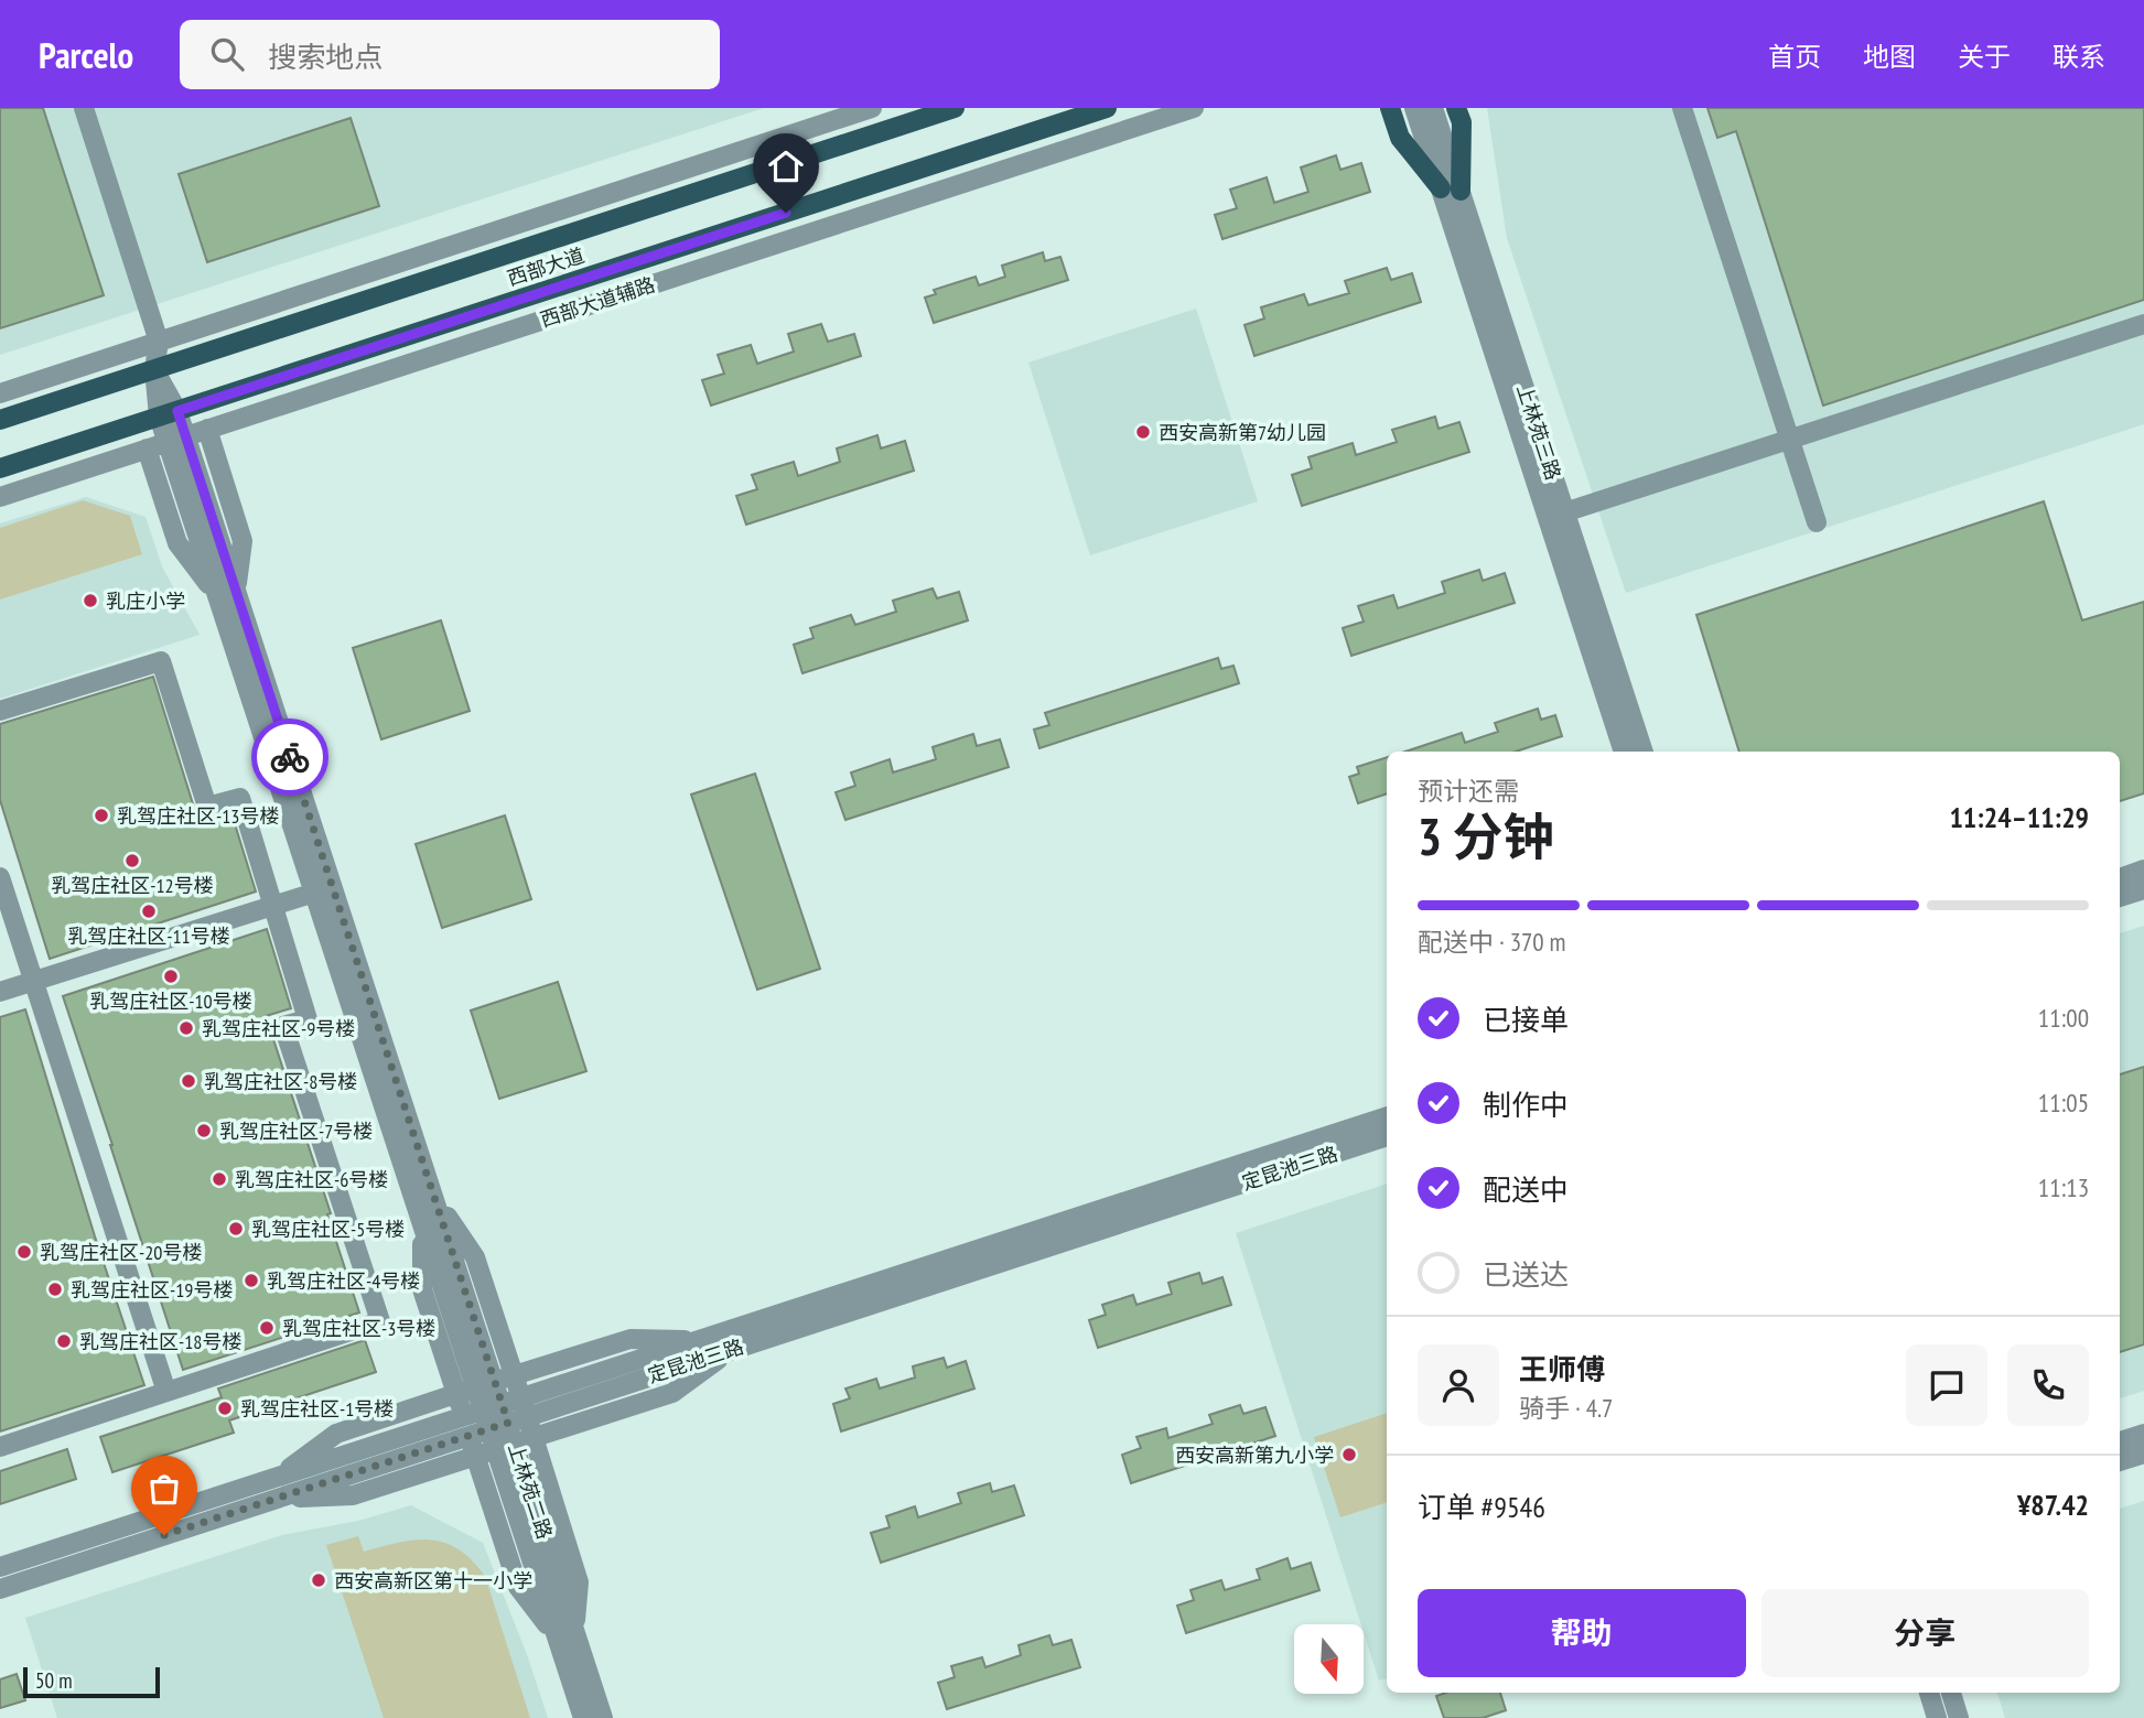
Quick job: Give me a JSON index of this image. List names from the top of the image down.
{
  "streets": {
    "main road": ["西部大道"],
    "street": [
      "西部大道辅路",
      "上林苑三路",
      "定昆池三路",
      "上林苑二路"
    ]
  },
  "crossings": [
    ["西部大道", "上林苑二路"],
    ["西部大道辅路", "上林苑二路"],
    ["定昆池三路", "上林苑二路"]
  ],
  "places": [
    "西安高新第7幼儿园",
    "乳庄小学",
    "乳驾庄社区-13号楼",
    "乳驾庄社区-12号楼",
    "乳驾庄社区-11号楼",
    "乳驾庄社区-10号楼",
    "乳驾庄社区-9号楼",
    "乳驾庄社区-8号楼",
    "乳驾庄社区-7号楼",
    "乳驾庄社区-6号楼",
    "乳驾庄社区-5号楼",
    "乳驾庄社区-20号楼",
    "乳驾庄社区-4号楼",
    "乳驾庄社区-19号楼",
    "乳驾庄社区-3号楼",
    "乳驾庄社区-18号楼",
    "乳驾庄社区-1号楼",
    "西安高新第九小学",
    "西安高新区第十一小学"
  ],
  "scale_bar": "50 m",
  "north": "bottom",
  "page": {
    "header": "Parcelo",
    "search": "搜索地点",
    "nav": [
      "首页",
      "地图",
      "关于",
      "联系"
    ],
    "heading": ["3 分钟", "预计还需", "11:24–11:29"],
    "panel": [
      "王师傅",
      "骑手 · 4.7",
      "订单 #9546",
      "¥87.42"
    ],
    "bar": "配送中 · 370 m",
    "list": [
      ["已接单", "11:00"],
      ["制作中", "11:05"],
      ["配送中", "11:13"],
      "已送达"
    ],
    "buttons": ["帮助", "分享"],
    "scale": "50 m"
  }
}
